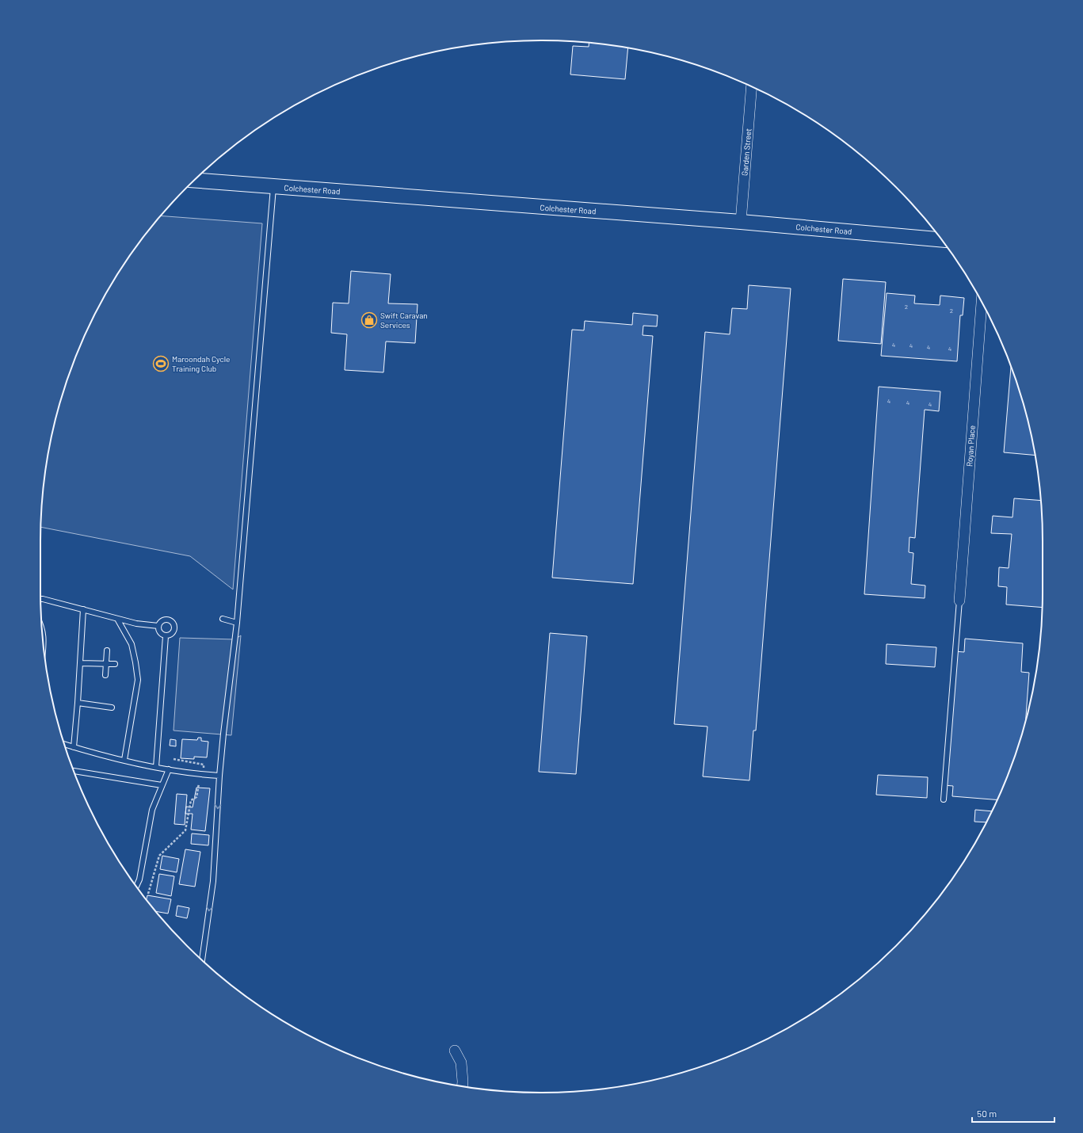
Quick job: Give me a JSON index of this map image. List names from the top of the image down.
{
  "streets": {
    "main road": ["Colchester Road"],
    "street": ["Garden Street", "Royan Place"]
  },
  "crossings": [
    ["Garden Street", "Colchester Road"]
  ],
  "places": {
    "shop": ["Swift Caravan Services"],
    "sports": ["Maroondah Cycle Training Club"]
  },
  "house_numbers": [
    "2",
    "2",
    "4",
    "4",
    "4",
    "4",
    "4",
    "4",
    "4"
  ],
  "scale_bar": "50 m"
}
